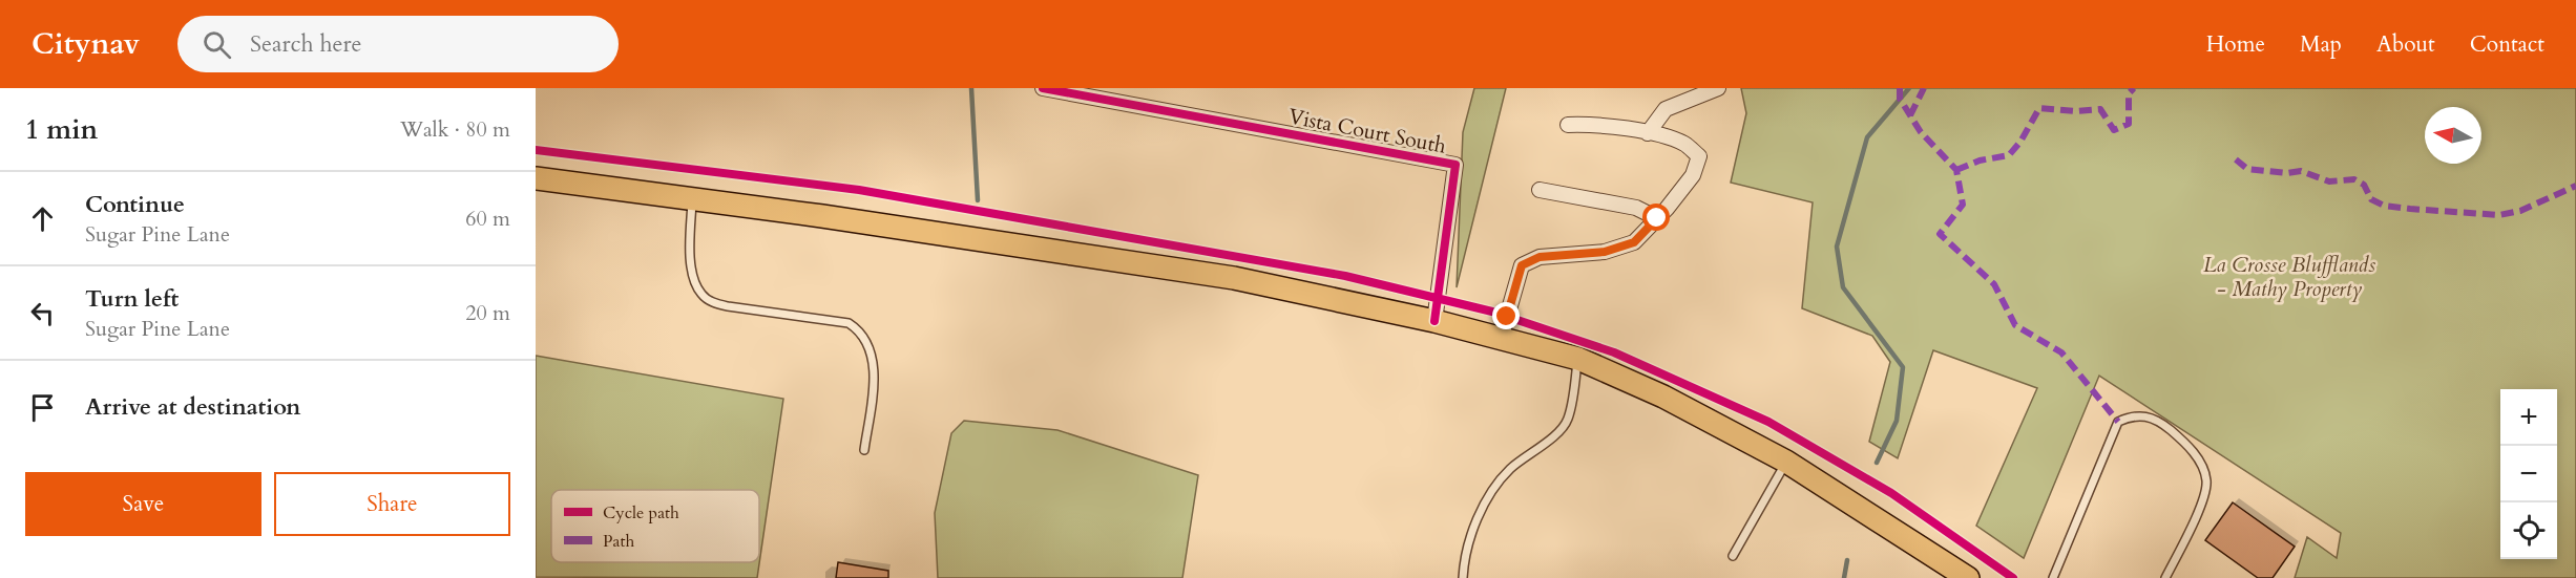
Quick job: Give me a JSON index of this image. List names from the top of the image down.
{
  "streets": {
    "street": ["Vista Court South"]
  },
  "parks": ["La Crosse Blufflands - Mathy Property"],
  "legend": ["Cycle path", "Path"],
  "north": "left",
  "page": {
    "header": "Citynav",
    "search": "Search here",
    "nav": [
      "Home",
      "Map",
      "About",
      "Contact"
    ],
    "heading": ["1 min", "Walk · 80 m"],
    "list": [
      ["Continue", "Sugar Pine Lane", "60 m"],
      ["Turn left", "Sugar Pine Lane", "20 m"],
      "Arrive at destination"
    ],
    "map_buttons": ["+", "−"],
    "buttons": ["Save", "Share"]
  }
}
